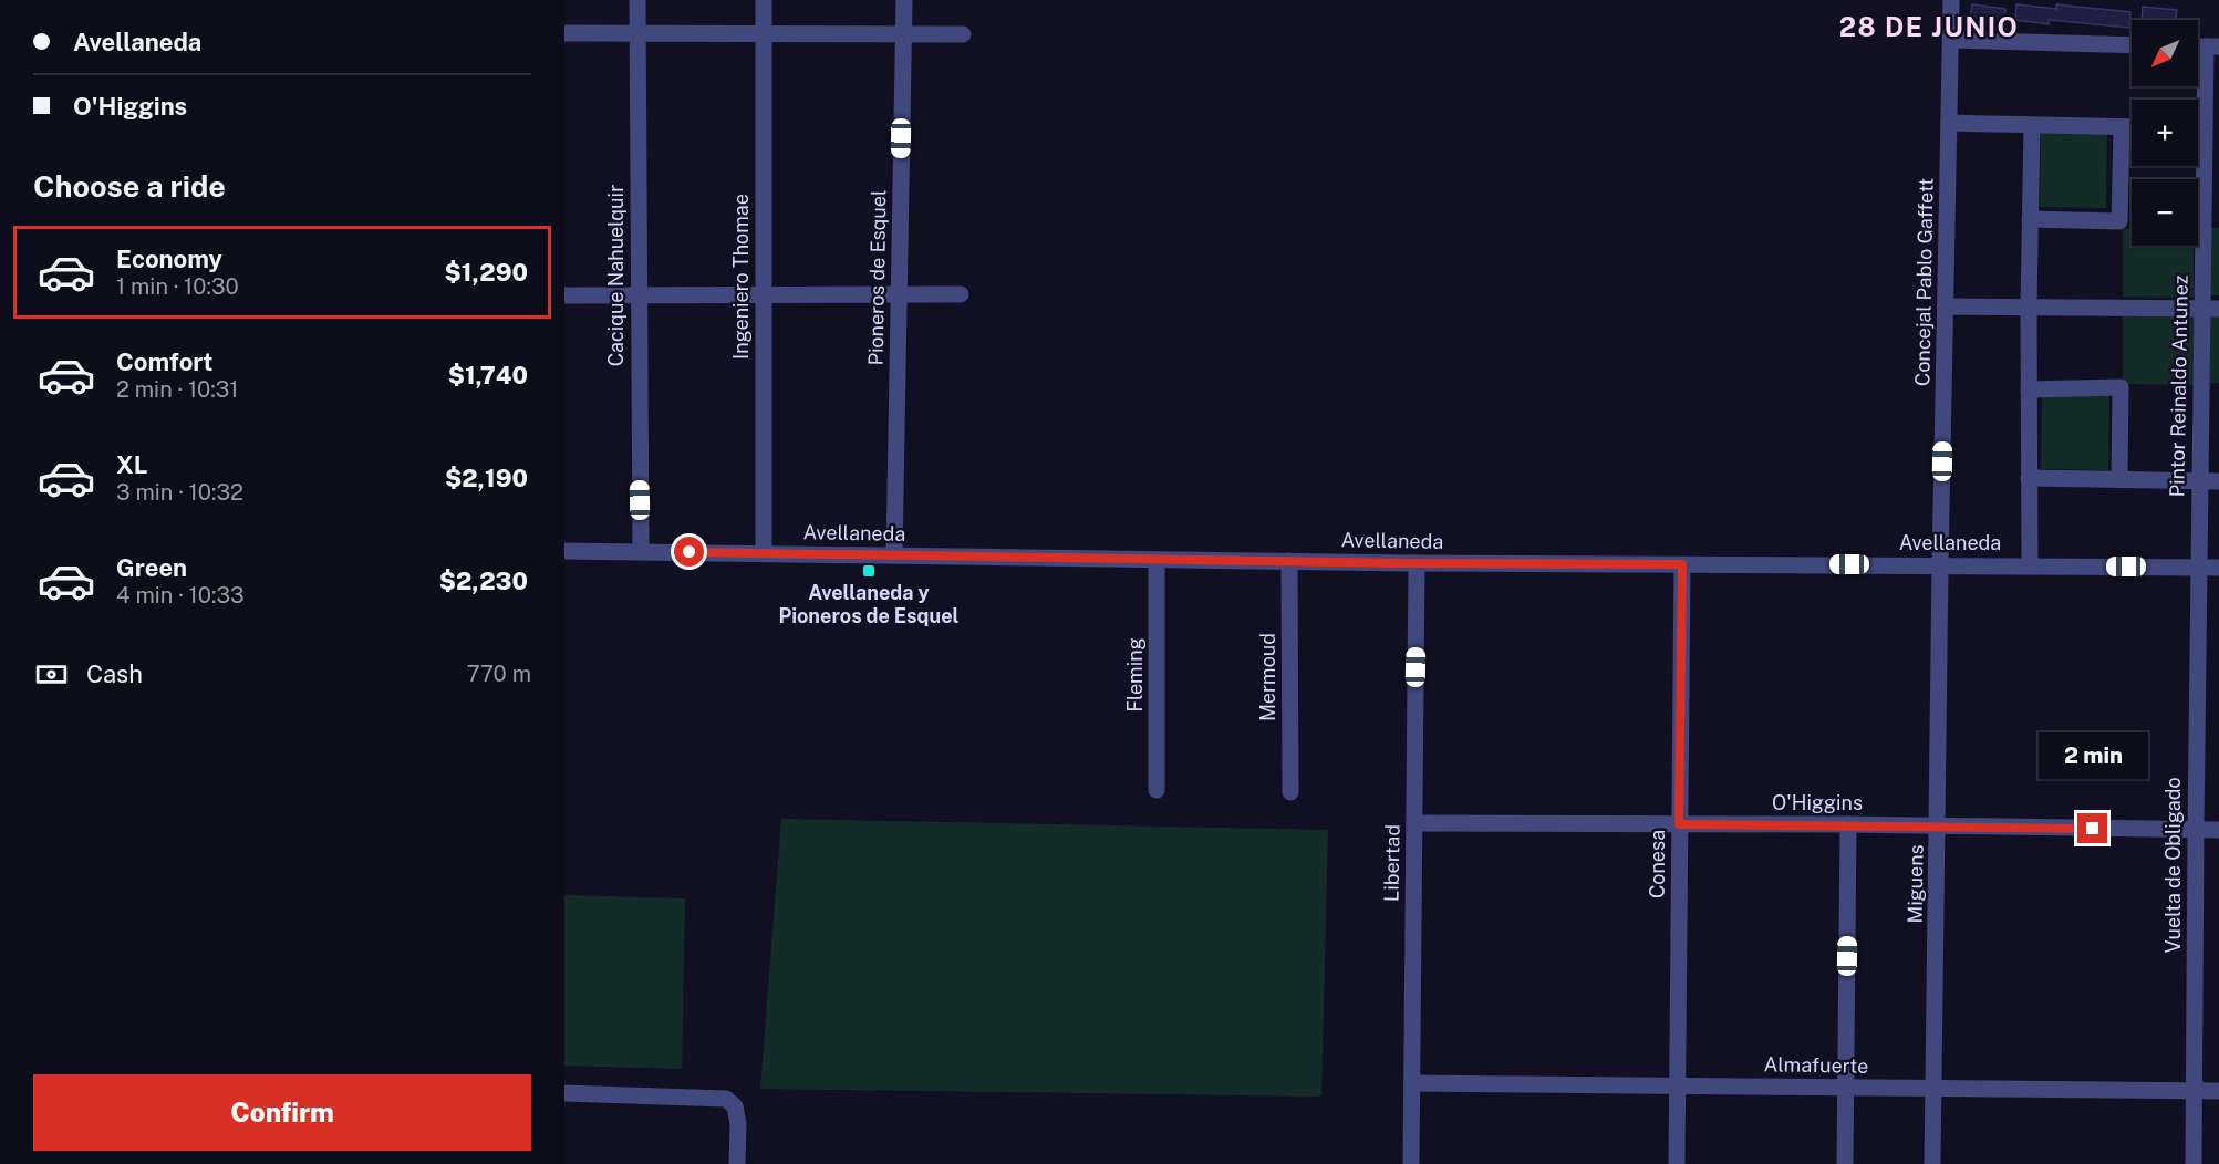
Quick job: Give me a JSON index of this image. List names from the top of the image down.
{
  "streets": {
    "street": [
      "Cacique Nahuelquir",
      "Ingeniero Thomae",
      "Pioneros de Esquel",
      "Concejal Pablo Gaffett",
      "Pintor Reinaldo Antunez",
      "Avellaneda",
      "Fleming",
      "Mermoud",
      "O'Higgins",
      "Libertad",
      "Conesa",
      "Vuelta de Obligado",
      "Miguens",
      "Almafuerte"
    ]
  },
  "crossings": [
    ["Cacique Nahuelquir", "Avellaneda"],
    ["Ingeniero Thomae", "Avellaneda"],
    ["Pioneros de Esquel", "Avellaneda"],
    ["Concejal Pablo Gaffett", "Avellaneda"],
    ["Concejal Pablo Gaffett", "Miguens"],
    ["Pintor Reinaldo Antunez", "Avellaneda"],
    ["Pintor Reinaldo Antunez", "Vuelta de Obligado"],
    ["Avellaneda", "Fleming"],
    ["Avellaneda", "Mermoud"],
    ["Avellaneda", "Libertad"],
    ["Avellaneda", "Conesa"],
    ["Avellaneda", "Vuelta de Obligado"],
    ["Avellaneda", "Miguens"],
    ["O'Higgins", "Libertad"],
    ["O'Higgins", "Conesa"],
    ["O'Higgins", "Vuelta de Obligado"],
    ["O'Higgins", "Miguens"],
    ["Libertad", "Almafuerte"],
    ["Conesa", "Almafuerte"],
    ["Vuelta de Obligado", "Almafuerte"],
    ["Miguens", "Almafuerte"]
  ],
  "districts": ["28 DE JUNIO"],
  "places": {
    "transit": ["Avellaneda y Pioneros de Esquel"]
  },
  "north": "bottom left",
  "page": {
    "banner": ["Avellaneda", "O'Higgins"],
    "map_buttons": ["+", "−"],
    "heading": "Choose a ride",
    "list": [
      {
        "name": "Economy",
        "note": "1 min · 10:30",
        "value": "$1,290"
      },
      {
        "name": "Comfort",
        "note": "2 min · 10:31",
        "value": "$1,740"
      },
      {
        "name": "XL",
        "note": "3 min · 10:32",
        "value": "$2,190"
      },
      {
        "name": "Green",
        "note": "4 min · 10:33",
        "value": "$2,230"
      }
    ],
    "pay": ["Cash", "770 m"],
    "bubble": "2 min",
    "buttons": "Confirm"
  }
}
